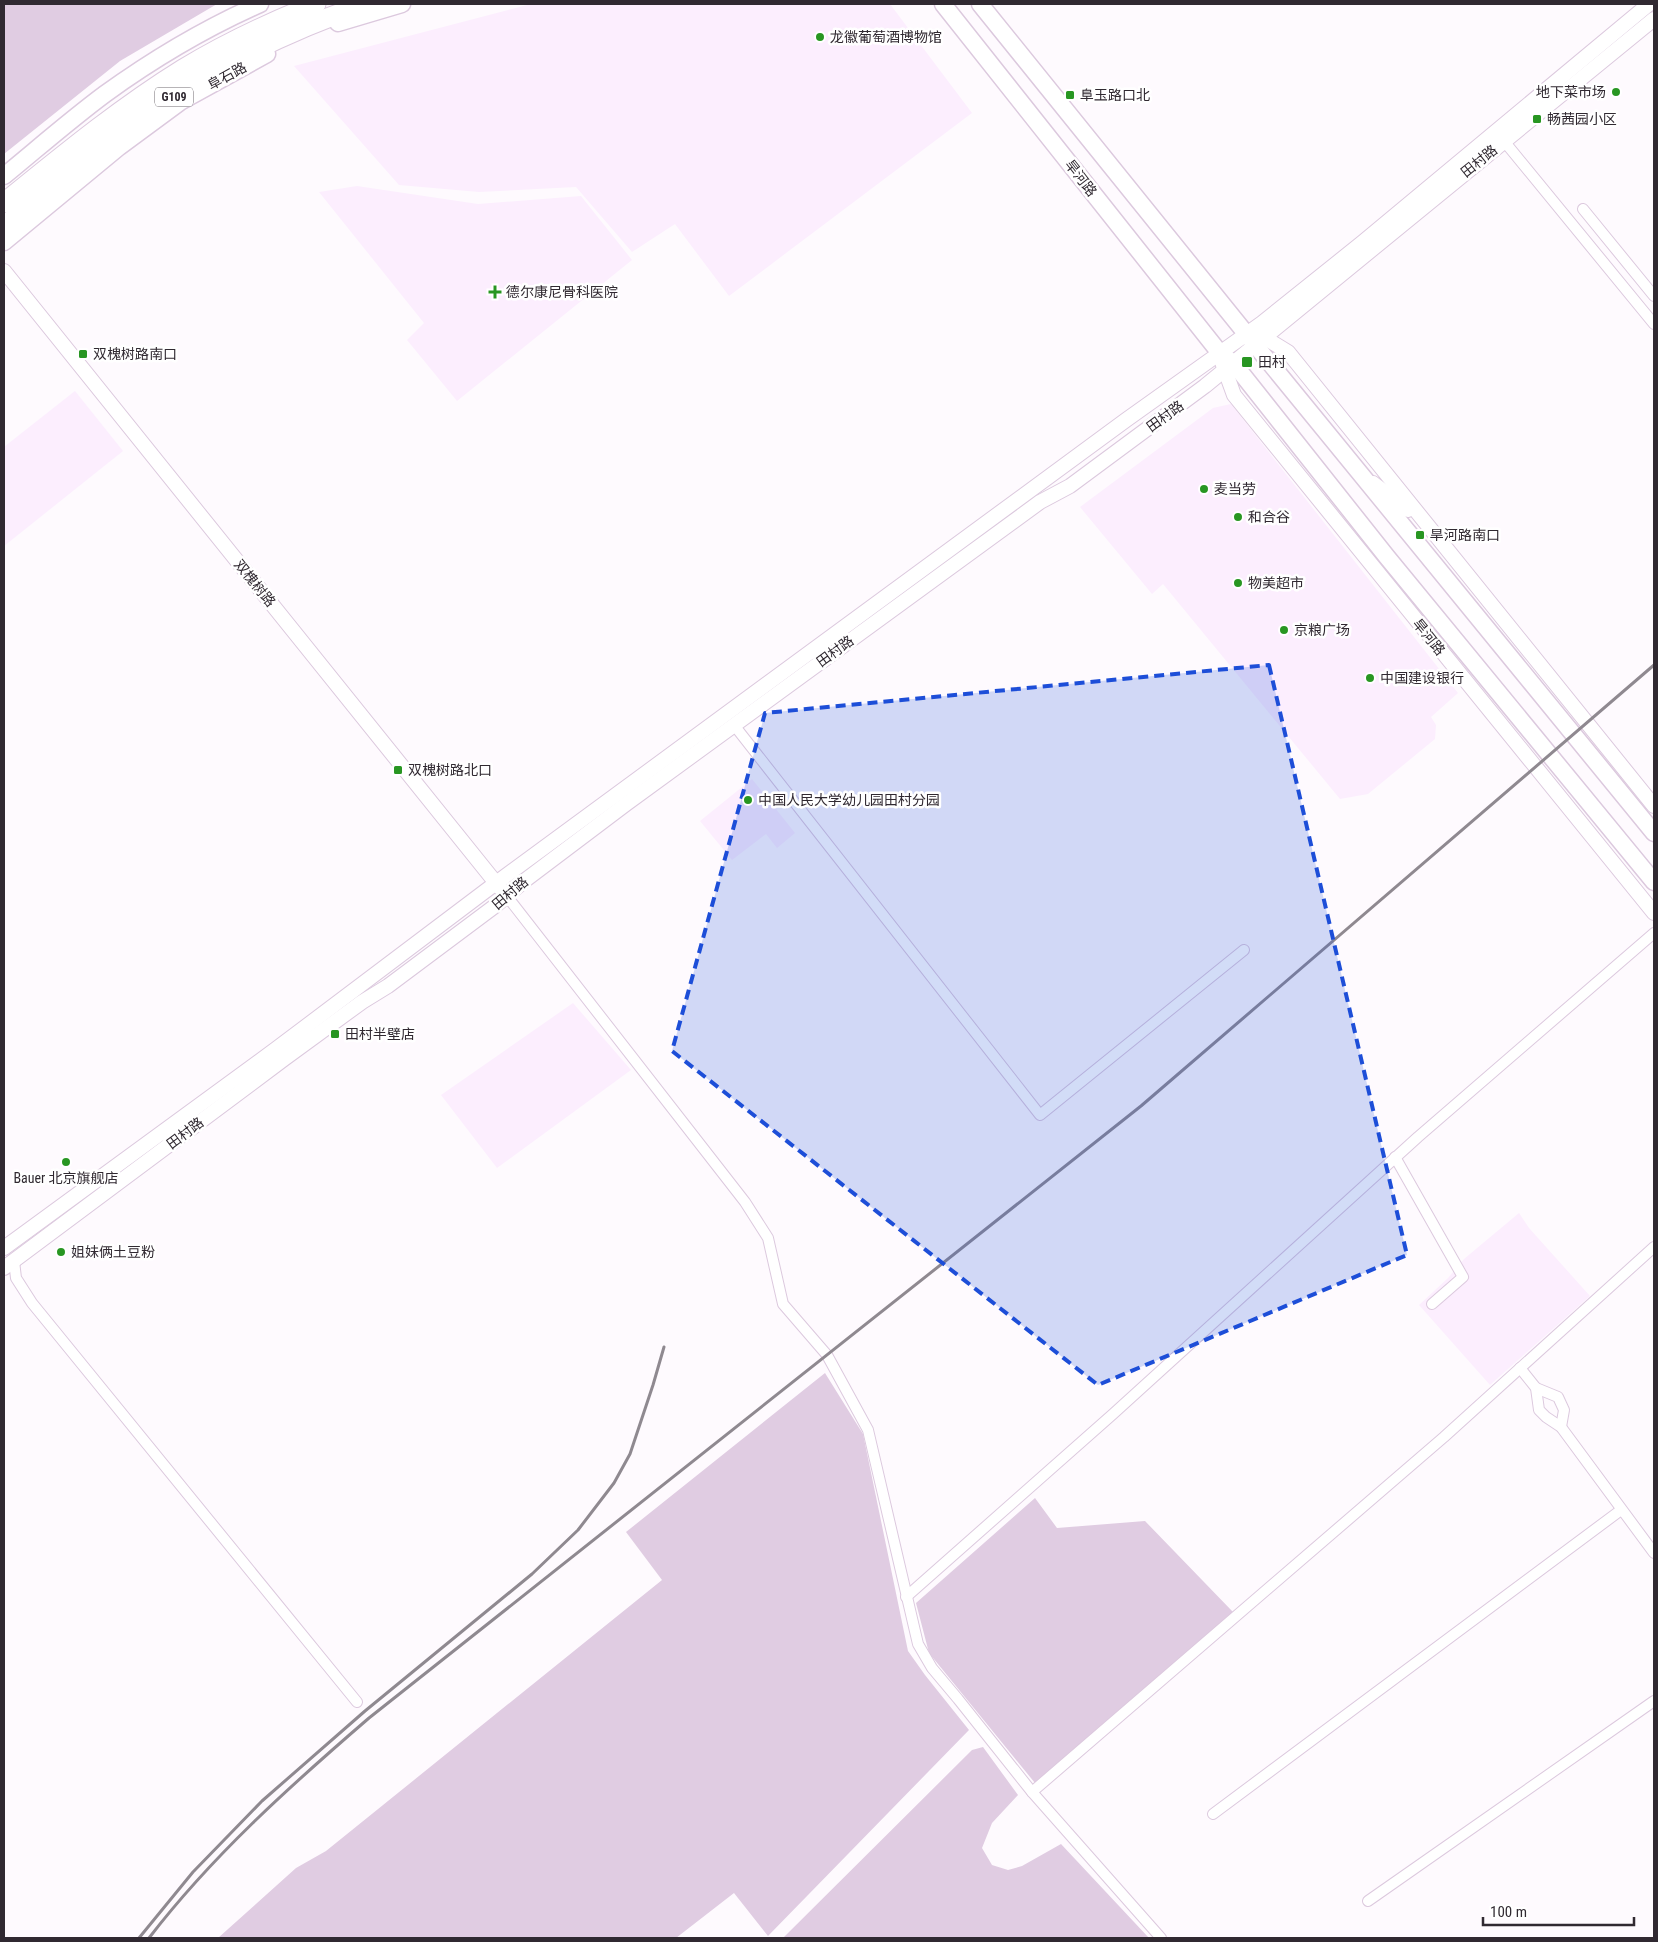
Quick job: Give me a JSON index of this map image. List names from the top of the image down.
{
  "streets": {
    "highway": ["阜石路", "G109"],
    "main road": ["田村路", "旱河路", "双槐树路"]
  },
  "crossings": [
    ["田村路", "旱河路"],
    ["田村路", "双槐树路"]
  ],
  "places": {
    "other": [
      "龙徽葡萄酒博物馆",
      "地下菜市场",
      "麦当劳",
      "和合谷",
      "物美超市",
      "京粮广场",
      "中国建设银行",
      "中国人民大学幼儿园田村分园",
      "Bauer 北京旗舰店",
      "姐妹俩土豆粉"
    ],
    "transit": [
      "阜玉路口北",
      "畅茜园小区",
      "双槐树路南口",
      "田村",
      "旱河路南口",
      "双槐树路北口",
      "田村半壁店"
    ],
    "health": ["德尔康尼骨科医院"]
  },
  "scale_bar": "100 m"
}
